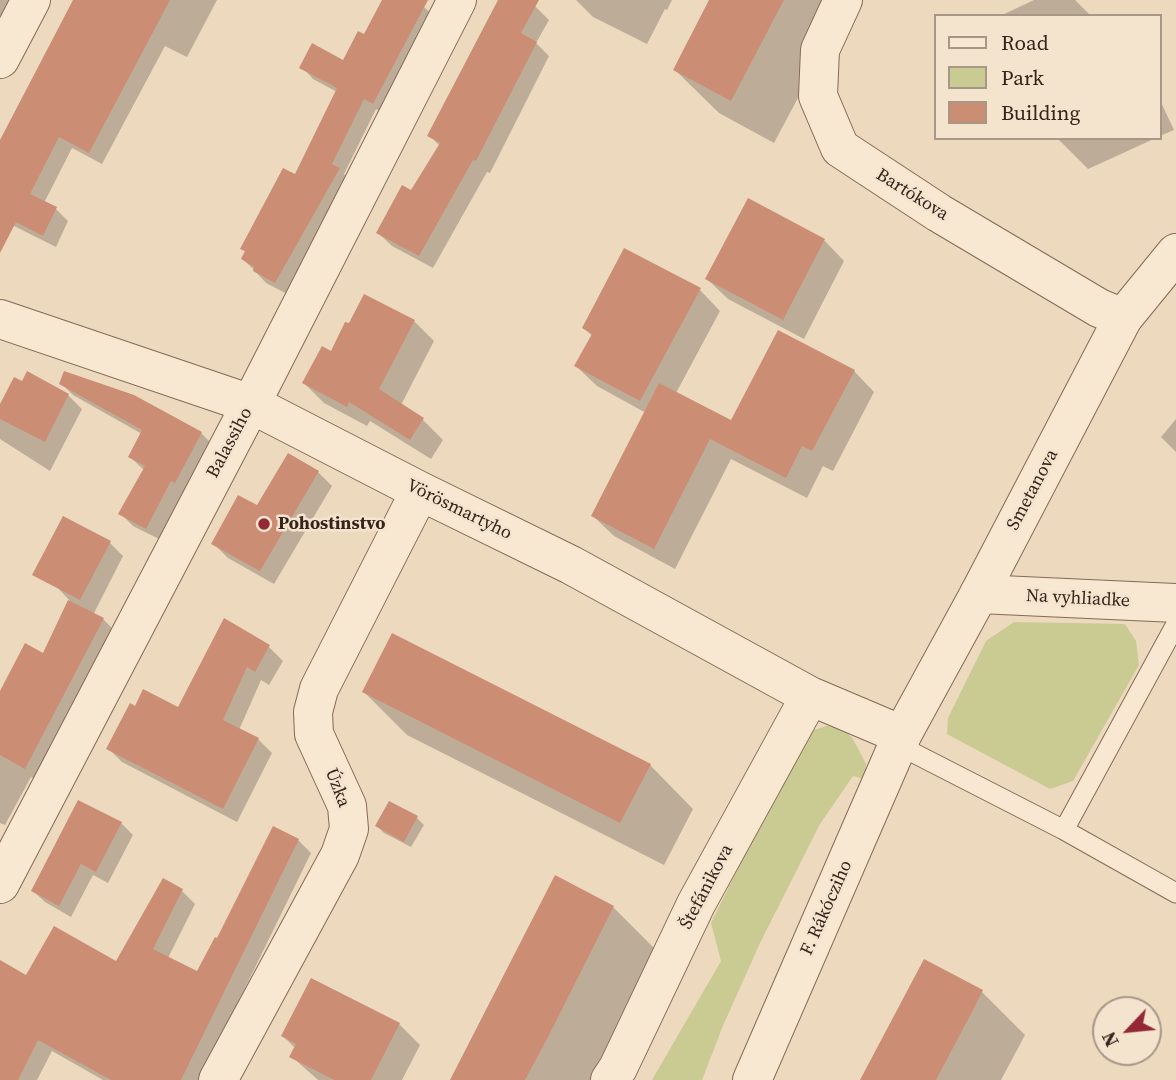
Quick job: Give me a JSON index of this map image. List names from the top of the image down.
{
  "streets": {
    "street": [
      "Bartókova",
      "Balassiho",
      "Smetanova",
      "Vörösmartyho",
      "Na vyhliadke",
      "Úzka",
      "Štefánikova",
      "F. Rákócziho"
    ]
  },
  "crossings": [
    ["Bartókova", "Smetanova"],
    ["Balassiho", "Vörösmartyho"],
    ["Smetanova", "Vörösmartyho"],
    ["Smetanova", "Na vyhliadke"],
    ["Smetanova", "F. Rákócziho"],
    ["Vörösmartyho", "Úzka"],
    ["Vörösmartyho", "Štefánikova"],
    ["Vörösmartyho", "F. Rákócziho"]
  ],
  "places": ["Pohostinstvo"],
  "legend": ["Road", "Park", "Building"],
  "north": "bottom left"
}
